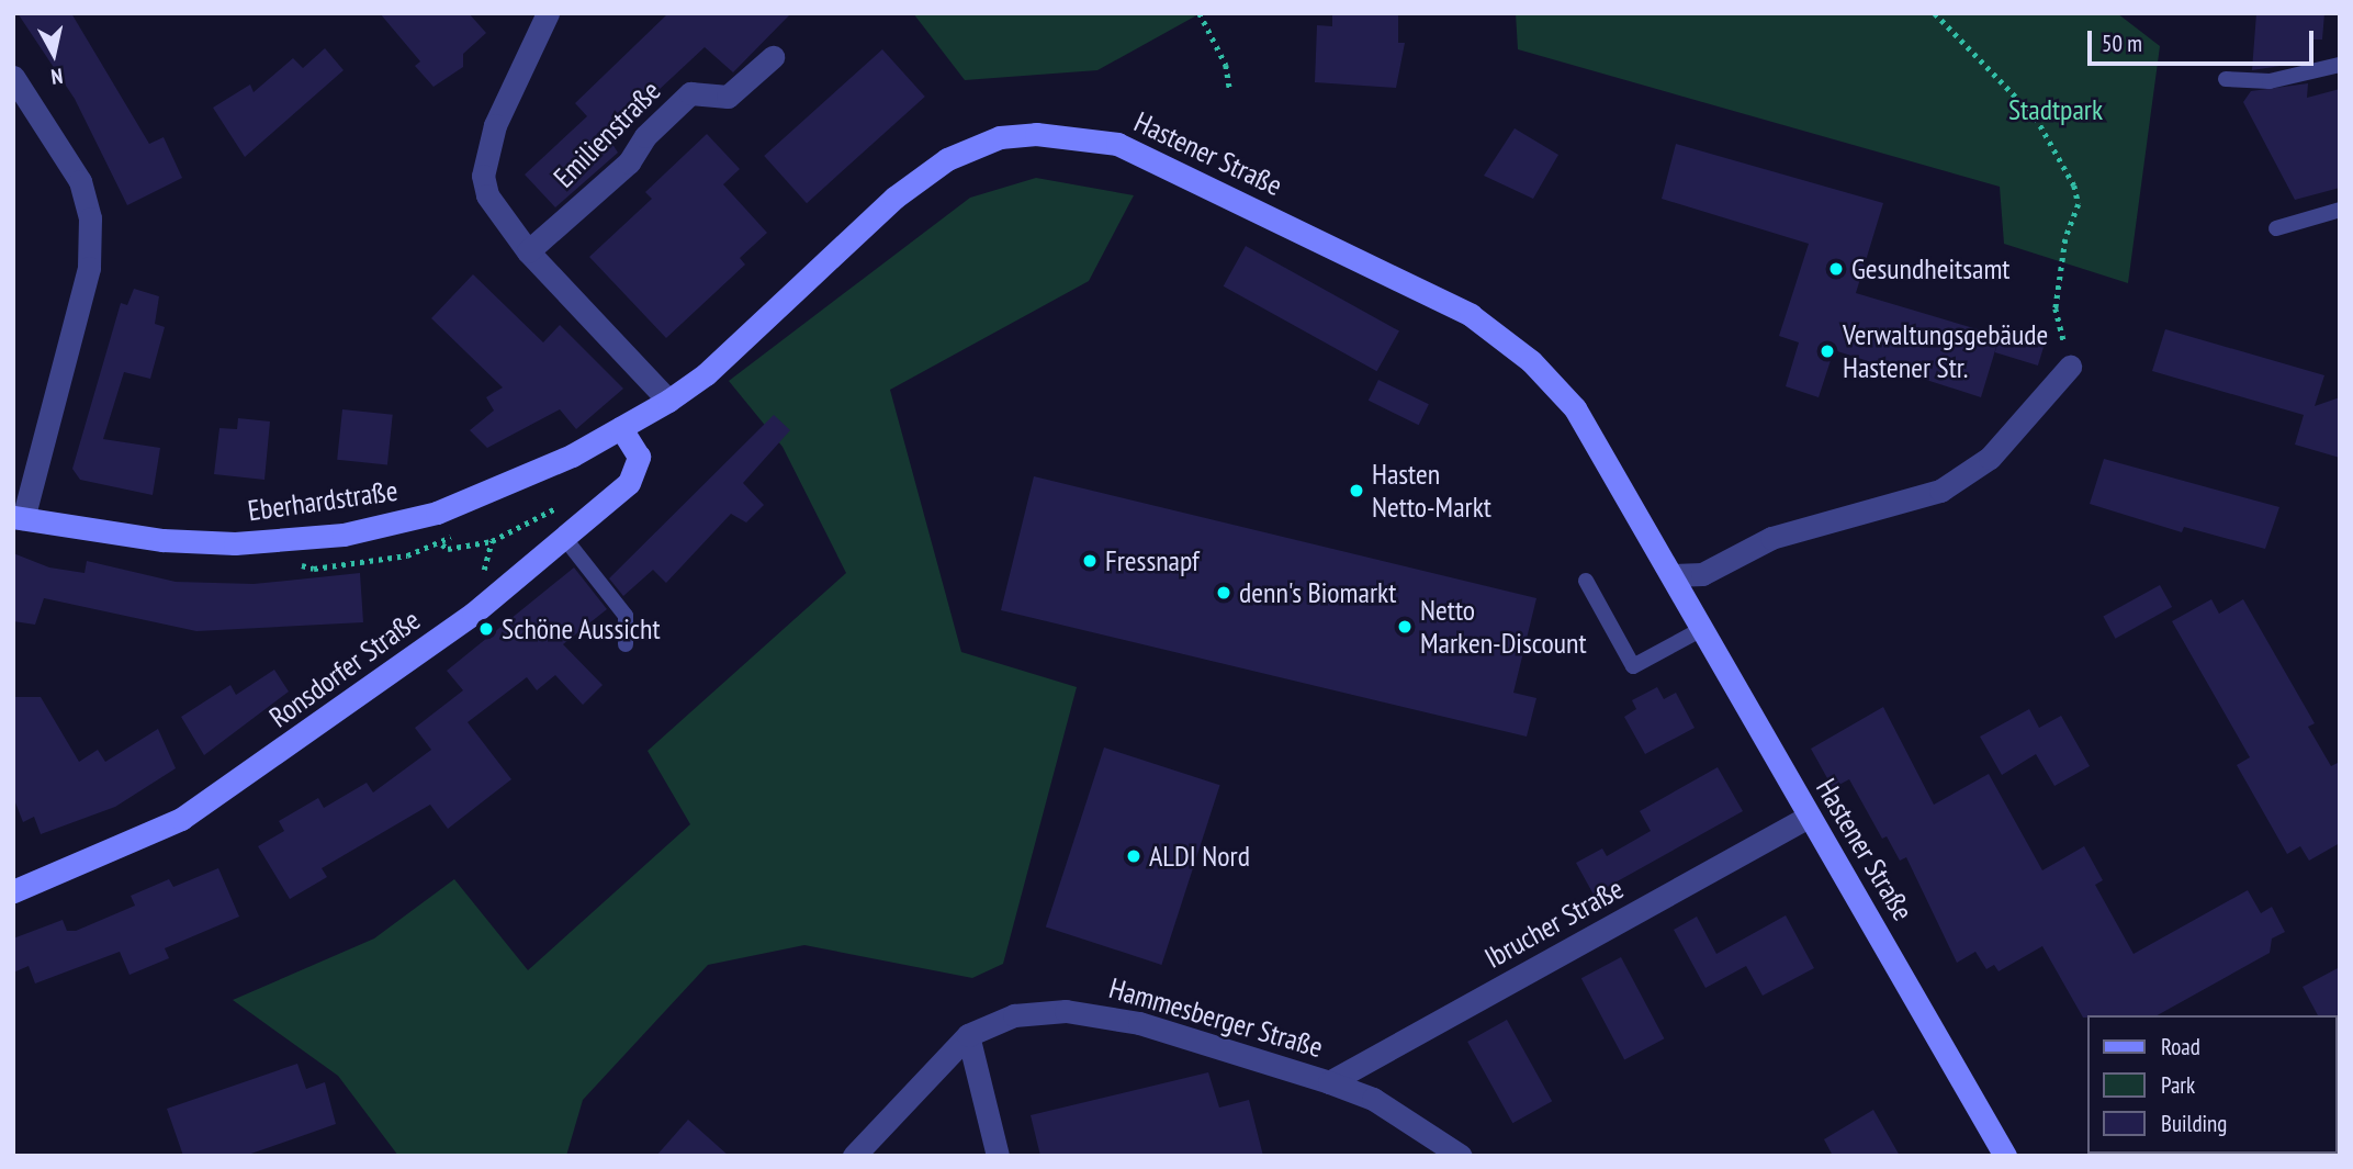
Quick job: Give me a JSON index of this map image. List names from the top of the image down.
{
  "streets": {
    "main road": ["Hastener Straße", "Eberhardstraße", "Ronsdorfer Straße"],
    "street": ["Emilienstraße", "Ibrucher Straße", "Hammesberger Straße"]
  },
  "crossings": [
    ["Hastener Straße", "Eberhardstraße"],
    ["Hastener Straße", "Ronsdorfer Straße"],
    ["Hastener Straße", "Ibrucher Straße"],
    ["Eberhardstraße", "Ronsdorfer Straße"],
    ["Ibrucher Straße", "Hammesberger Straße"]
  ],
  "parks": ["Stadtpark"],
  "places": [
    "Gesundheitsamt",
    "Verwaltungsgebäude Hastener Str.",
    "Hasten Netto-Markt",
    "Fressnapf",
    "denn's Biomarkt",
    "Netto Marken-Discount",
    "Schöne Aussicht",
    "ALDI Nord"
  ],
  "legend": ["Road", "Park", "Building"],
  "scale_bar": "50 m",
  "north": "bottom"
}
